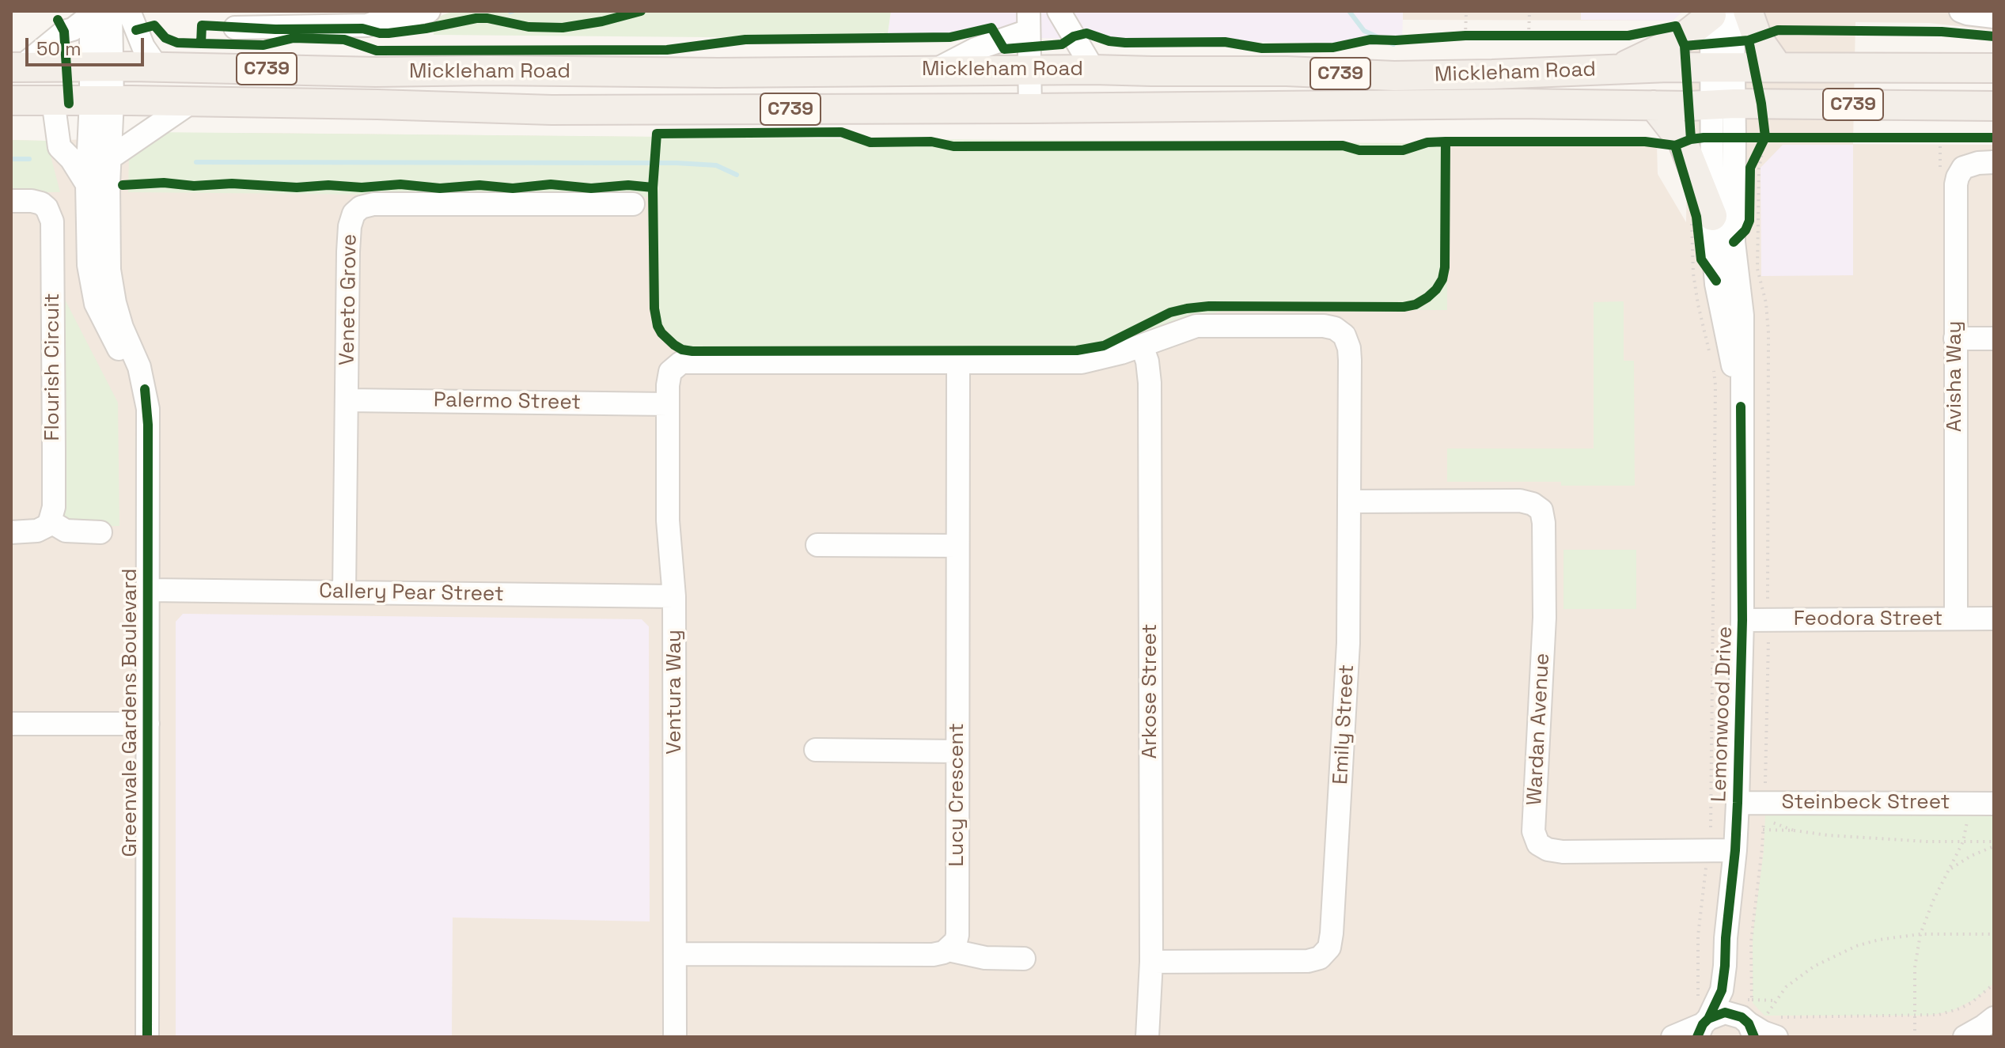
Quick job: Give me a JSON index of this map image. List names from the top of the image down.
{
  "streets": {
    "main road": ["C739", "Mickleham Road"],
    "street": [
      "Veneto Grove",
      "Flourish Circuit",
      "Avisha Way",
      "Palermo Street",
      "Callery Pear Street",
      "Feodora Street",
      "Arkose Street",
      "Ventura Way",
      "Greenvale Gardens Boulevard",
      "Lemonwood Drive",
      "Emily Street",
      "Wardan Avenue",
      "Lucy Crescent",
      "Steinbeck Street"
    ]
  },
  "crossings": [
    ["Mickleham Road", "Greenvale Gardens Boulevard"],
    ["Mickleham Road", "Lemonwood Drive"],
    ["Veneto Grove", "Palermo Street"],
    ["Veneto Grove", "Callery Pear Street"],
    ["Avisha Way", "Feodora Street"],
    ["Palermo Street", "Ventura Way"],
    ["Callery Pear Street", "Ventura Way"],
    ["Callery Pear Street", "Greenvale Gardens Boulevard"],
    ["Feodora Street", "Lemonwood Drive"],
    ["Arkose Street", "Emily Street"],
    ["Ventura Way", "Lucy Crescent"],
    ["Lemonwood Drive", "Wardan Avenue"],
    ["Lemonwood Drive", "Steinbeck Street"],
    ["Emily Street", "Wardan Avenue"]
  ],
  "scale_bar": "50 m"
}
